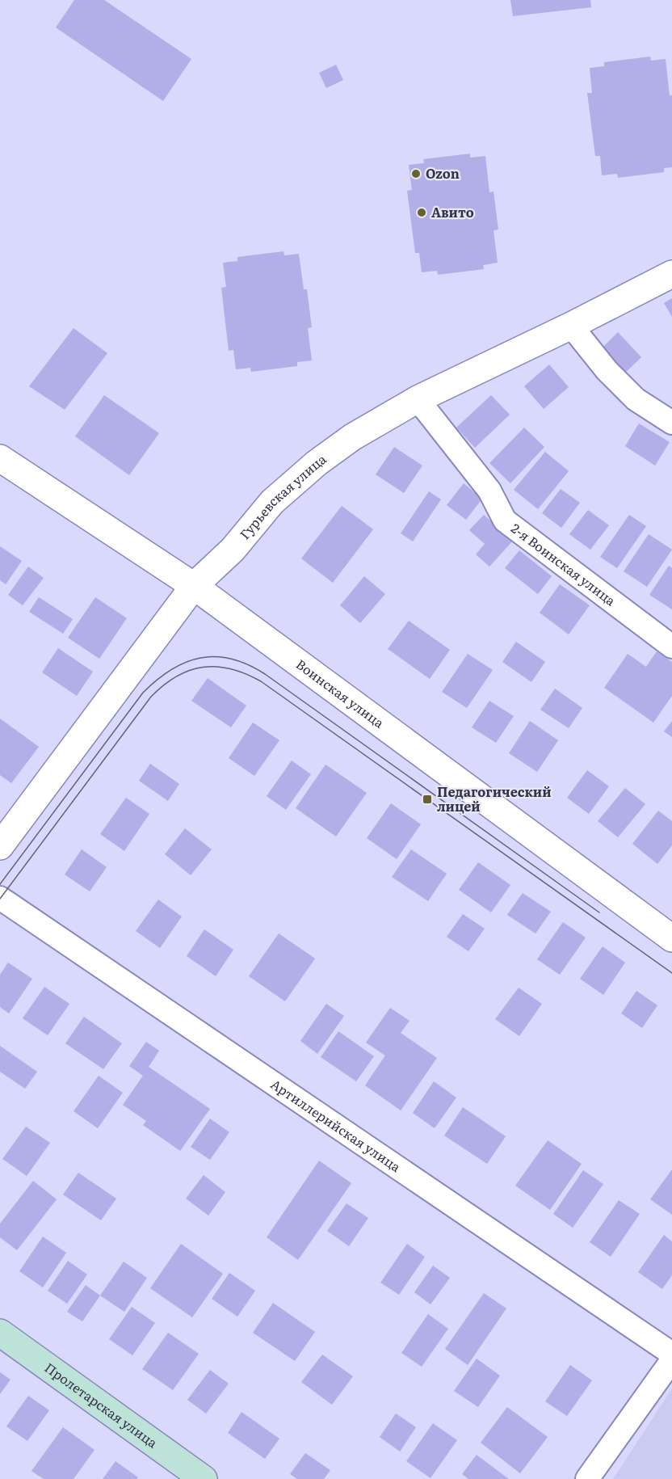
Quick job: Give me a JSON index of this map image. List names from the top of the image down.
{
  "streets": {
    "main road": ["Пролетарская улица"],
    "street": [
      "Гурьевская улица",
      "2-я Воинская улица",
      "Воинская улица",
      "Артиллерийская улица"
    ]
  },
  "crossings": [
    ["Гурьевская улица", "2-я Воинская улица"],
    ["Гурьевская улица", "Воинская улица"]
  ],
  "places": {
    "other": ["Ozon", "Авито"],
    "transit": ["Педагогический лицей"]
  }
}
